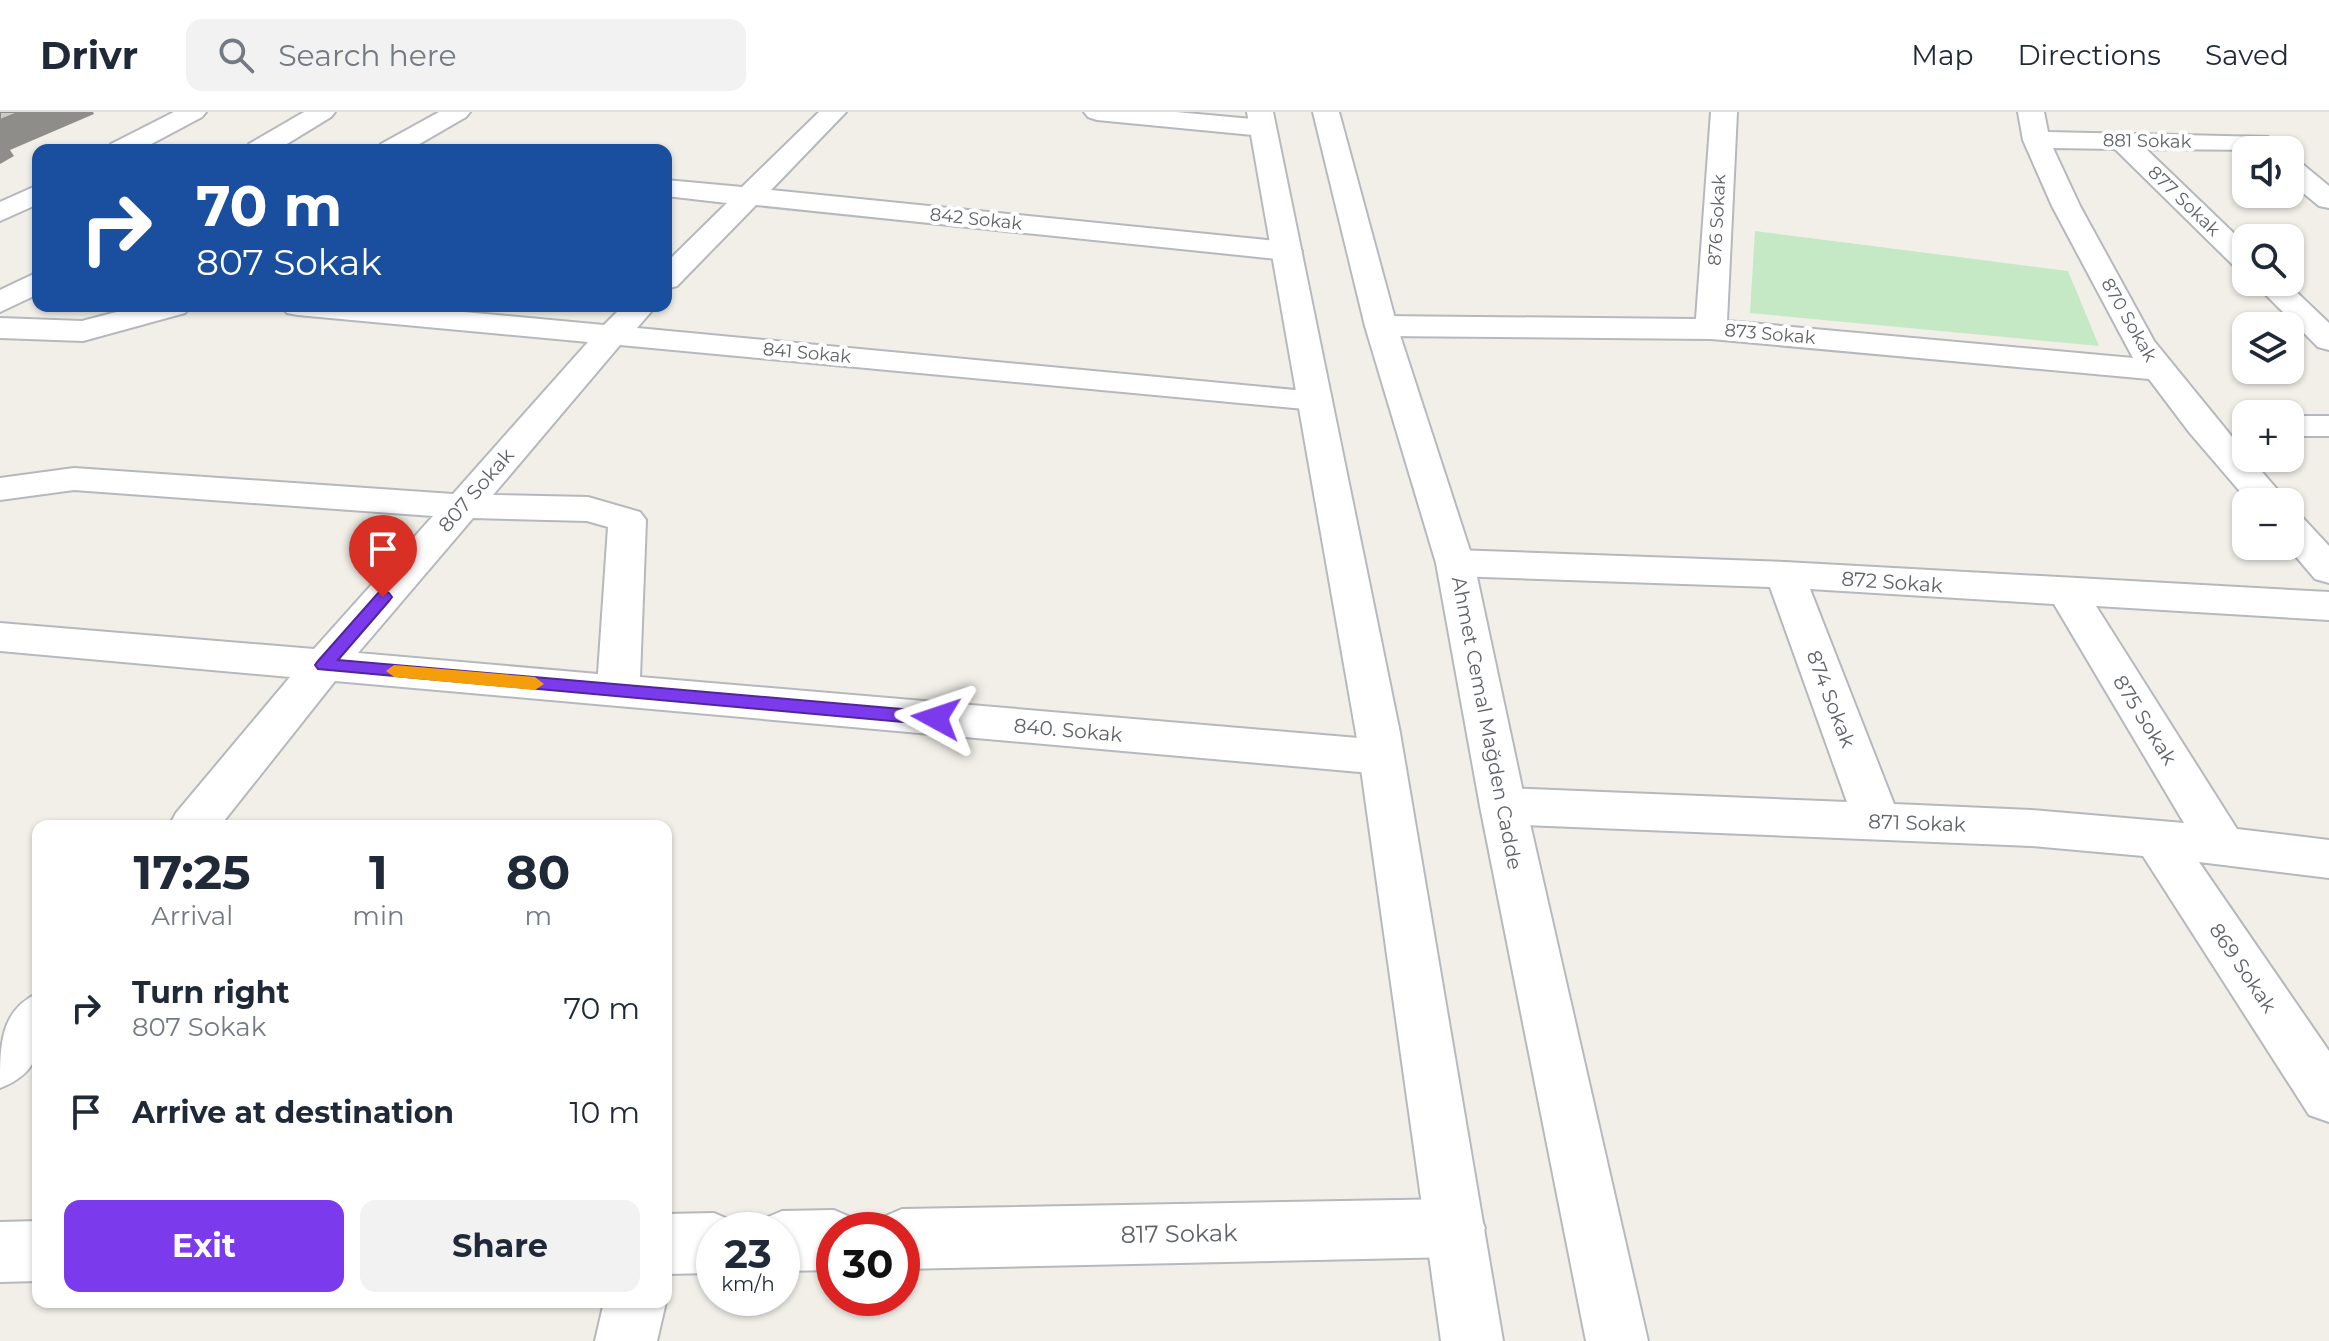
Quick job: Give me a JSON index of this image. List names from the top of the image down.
{
  "streets": {
    "street": [
      "881 Sokak",
      "877 Sokak",
      "842 Sokak",
      "876 Sokak",
      "870 Sokak",
      "873 Sokak",
      "841 Sokak",
      "807 Sokak",
      "872 Sokak",
      "874 Sokak",
      "875 Sokak",
      "Ahmet Cemal Mağden Cadde",
      "840. Sokak",
      "871 Sokak",
      "869 Sokak",
      "817 Sokak"
    ]
  },
  "crossings": [
    ["881 Sokak", "877 Sokak"],
    ["881 Sokak", "870 Sokak"],
    ["876 Sokak", "873 Sokak"],
    ["870 Sokak", "873 Sokak"],
    ["873 Sokak", "Ahmet Cemal Mağden Cadde"],
    ["841 Sokak", "807 Sokak"],
    ["807 Sokak", "840. Sokak"],
    ["872 Sokak", "874 Sokak"],
    ["872 Sokak", "875 Sokak"],
    ["872 Sokak", "Ahmet Cemal Mağden Cadde"],
    ["874 Sokak", "871 Sokak"],
    ["875 Sokak", "871 Sokak"],
    ["Ahmet Cemal Mağden Cadde", "871 Sokak"],
    ["871 Sokak", "869 Sokak"]
  ],
  "page": {
    "header": "Drivr",
    "search": "Search here",
    "nav": ["Map", "Directions", "Saved"],
    "map_buttons": ["+", "−"],
    "turn": ["70 m", "807 Sokak"],
    "eta": [
      "17:25",
      "Arrival",
      "1",
      "min",
      "80",
      "m"
    ],
    "list": [
      {
        "name": "Turn right",
        "note": "807 Sokak",
        "value": "70 m"
      },
      {
        "name": "Arrive at destination",
        "value": "10 m"
      }
    ],
    "buttons": ["Exit", "Share"],
    "speed": "23 km/h",
    "limit": "30"
  }
}
